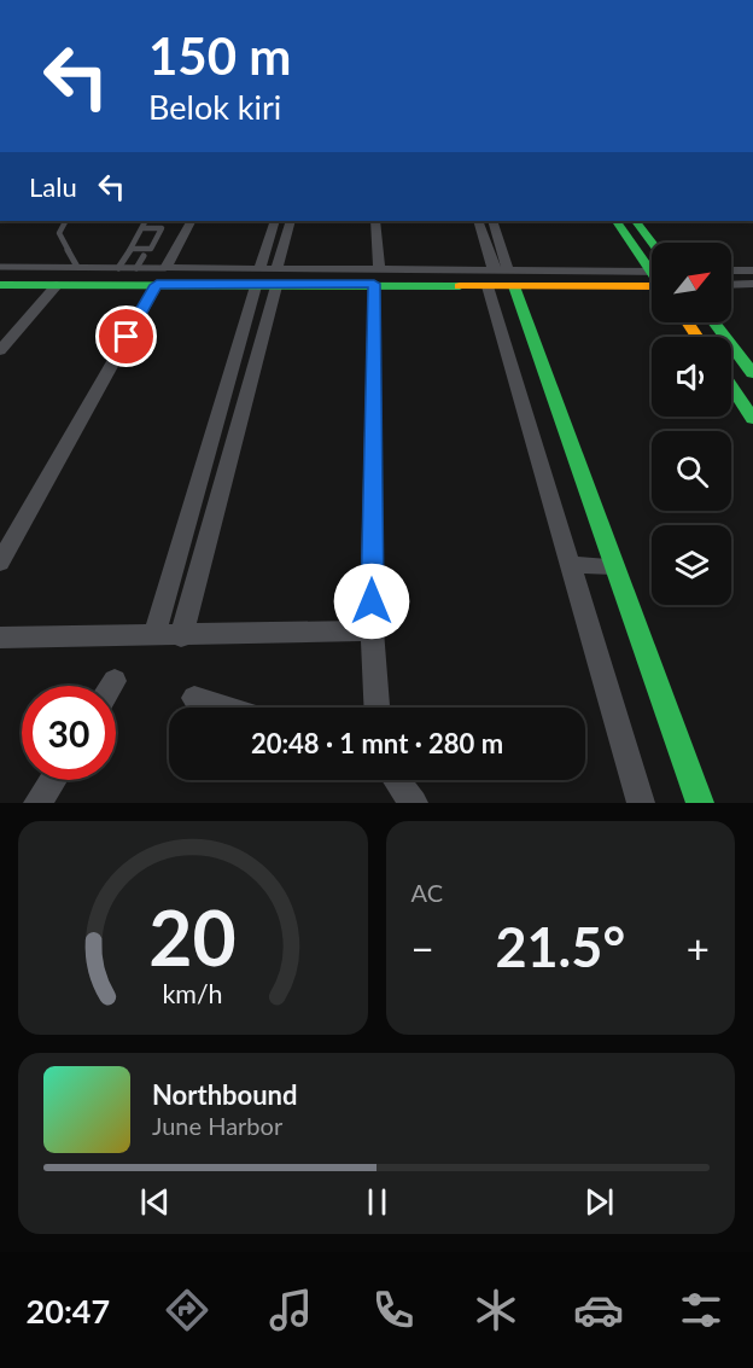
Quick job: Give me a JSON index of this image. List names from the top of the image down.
{
  "north": "top right",
  "page": {
    "turn": ["150 m", "Belok kiri"],
    "then": "Lalu",
    "limit": "30",
    "trip": "20:48 · 1 mnt · 280 m",
    "tile": "AC",
    "heat": ["−", "21.5°", "+"],
    "song": ["Northbound", "June Harbor"],
    "tabs": "20:47",
    "gauge": ["20", "km/h"]
  }
}
